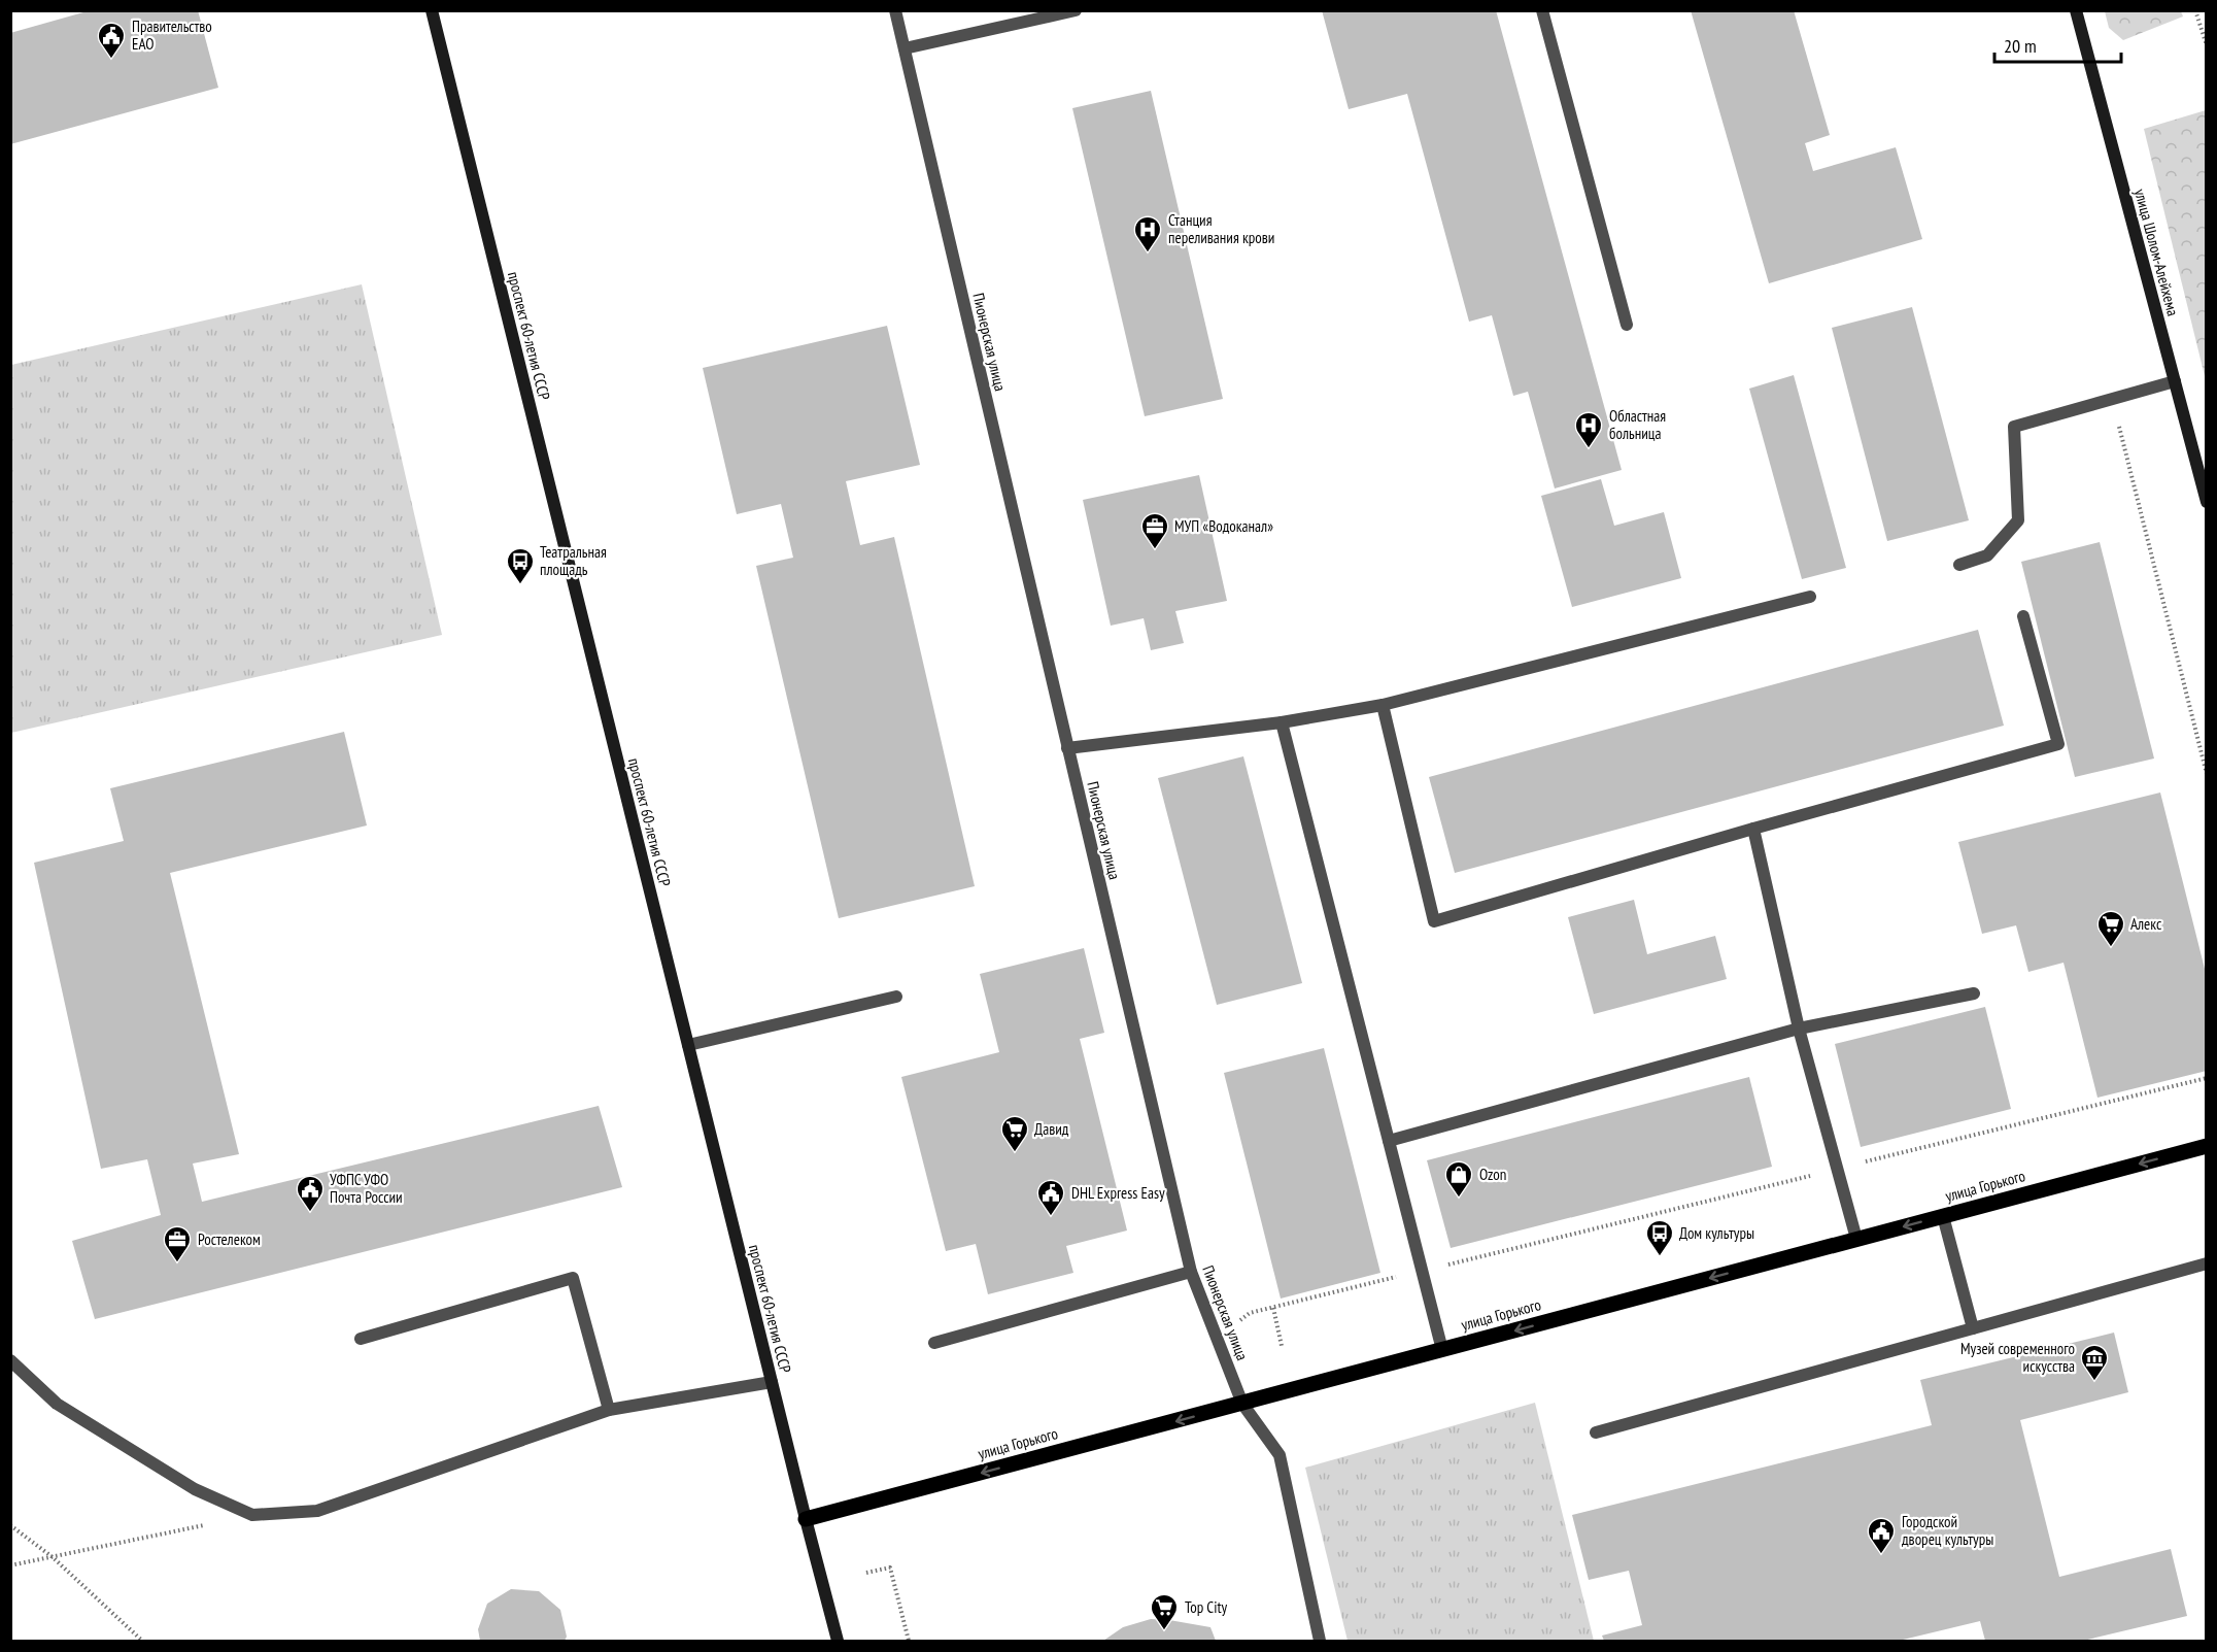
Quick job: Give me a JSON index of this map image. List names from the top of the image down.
{
  "streets": {
    "main road": ["улица Шолом-Алейхема", "проспект 60-летия СССР", "улица Горького"],
    "street": ["Пионерская улица"]
  },
  "crossings": [
    ["проспект 60-летия СССР", "улица Горького"],
    ["Пионерская улица", "улица Горького"]
  ],
  "one_way": ["улица Горького"],
  "places": {
    "public building": [
      "Правительство ЕАО",
      "УФПС УФО Почта России",
      "DHL Express Easy",
      "Городской дворец культуры"
    ],
    "hospital": ["Станция переливания крови", "Областная больница"],
    "office": ["МУП «Водоканал»", "Ростелеком"],
    "bus stop": ["Театральная площадь", "Дом культуры"],
    "supermarket": ["Алекс", "Давид", "Top City"],
    "shop": ["Ozon"],
    "museum": ["Музей современного искусства"]
  },
  "scale_bar": "20 m"
}
